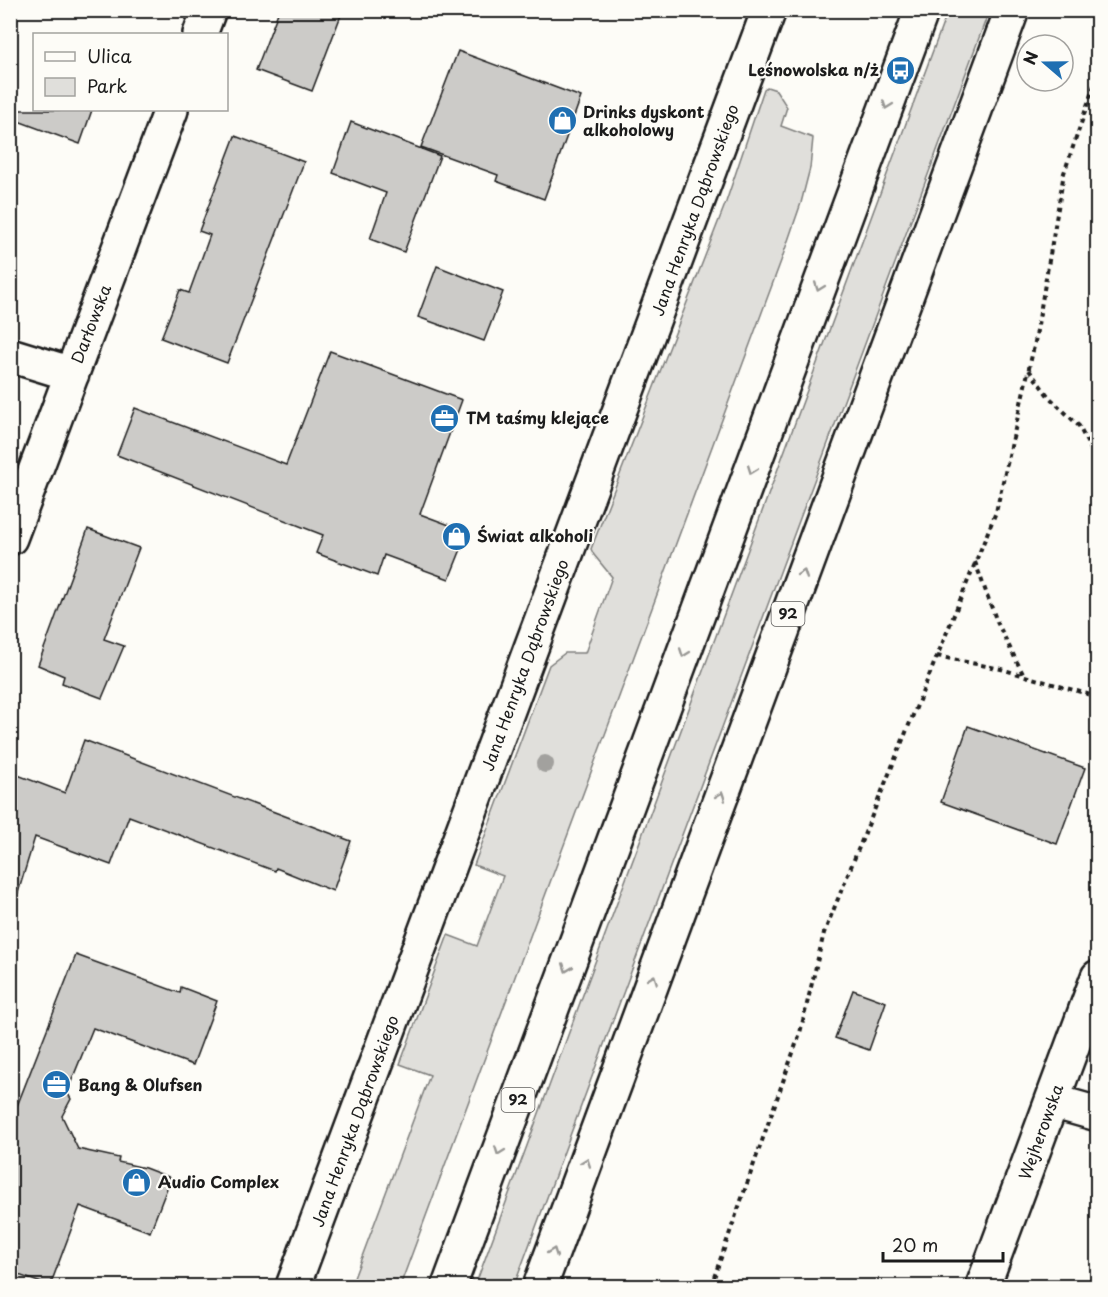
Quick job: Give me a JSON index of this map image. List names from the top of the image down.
{
  "streets": {
    "main road": [
      "Jana Henryka Dąbrowskiego",
      "Darłowska",
      "92",
      "Wejherowska"
    ]
  },
  "places": {
    "bus stop": ["Leśnowolska n/ż"],
    "shop": ["Drinks dyskont alkoholowy", "Świat alkoholi", "Audio Complex"],
    "office": ["TM taśmy klejące", "Bang & Olufsen"]
  },
  "legend": ["Ulica", "Park"],
  "scale_bar": "20 m",
  "north": "left"
}
